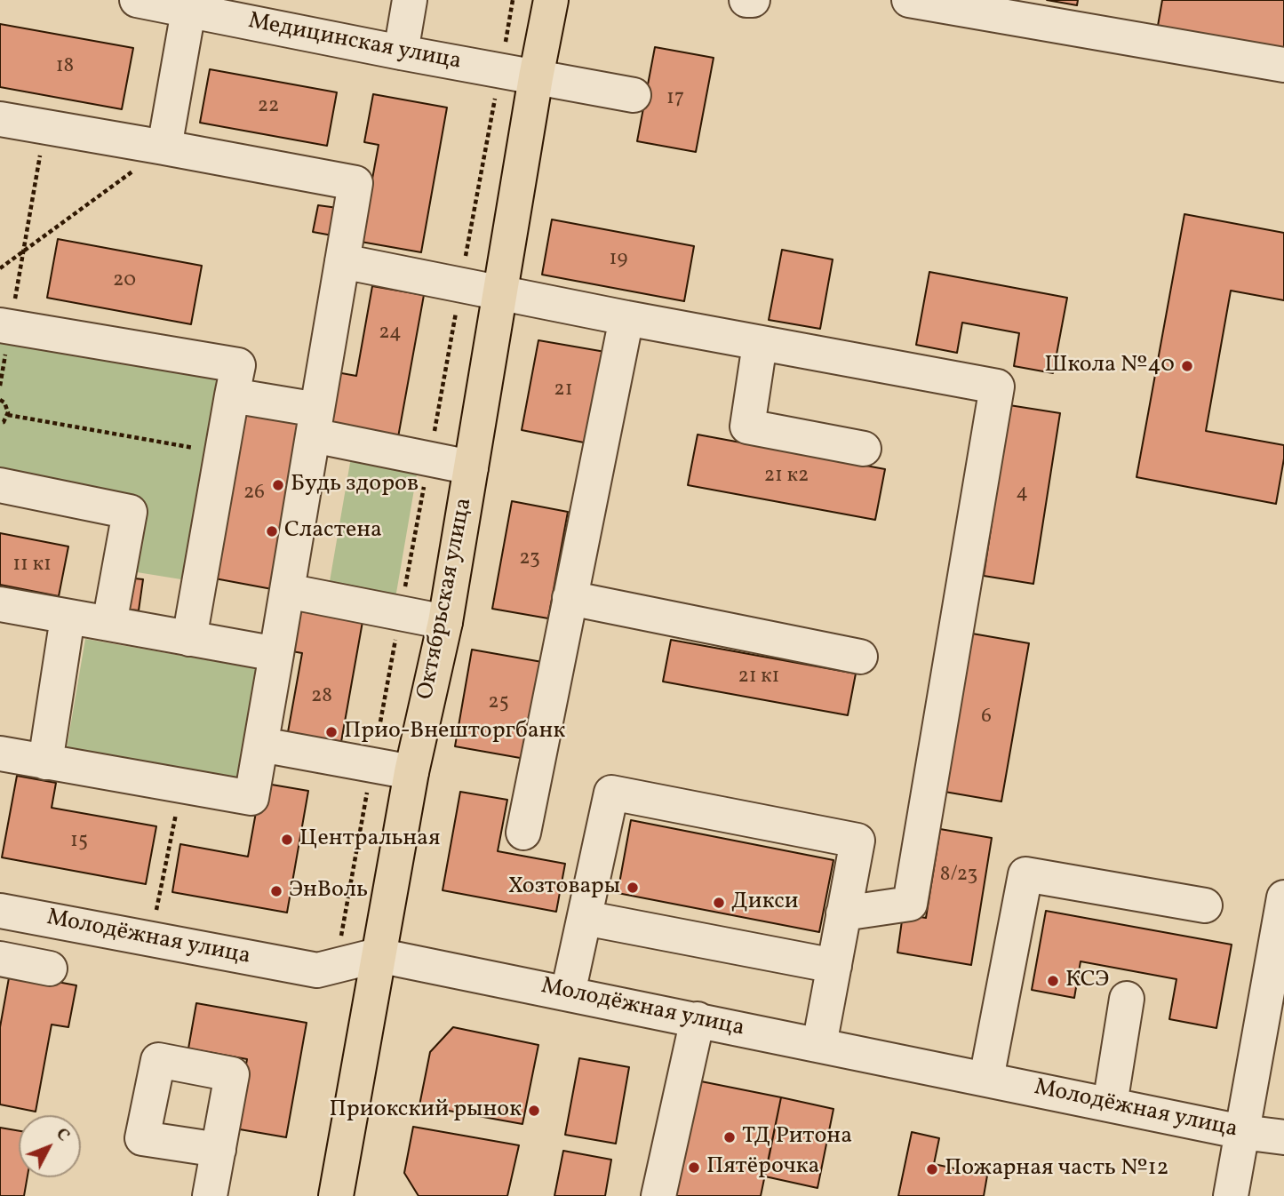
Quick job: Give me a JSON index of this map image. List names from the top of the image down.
{
  "streets": {
    "main road": ["Октябрьская улица"],
    "street": ["Медицинская улица", "Молодёжная улица"]
  },
  "crossings": [
    ["Медицинская улица", "Октябрьская улица"],
    ["Октябрьская улица", "Молодёжная улица"]
  ],
  "places": [
    "Школа №40",
    "Будь здоров",
    "Сластена",
    "Прио-Внешторгбанк",
    "Центральная",
    "Хозтовары",
    "ЭнВоль",
    "Дикси",
    "КСЭ",
    "Приокский рынок",
    "ТД Ритона",
    "Пятёрочка",
    "Пожарная часть №12"
  ],
  "house_numbers": [
    "18",
    "17",
    "22",
    "19",
    "20",
    "24",
    "21",
    "21 к2",
    "26",
    "4",
    "23",
    "11 к1",
    "21 к1",
    "28",
    "25",
    "6",
    "15",
    "8/23"
  ],
  "north": "top right"
}
